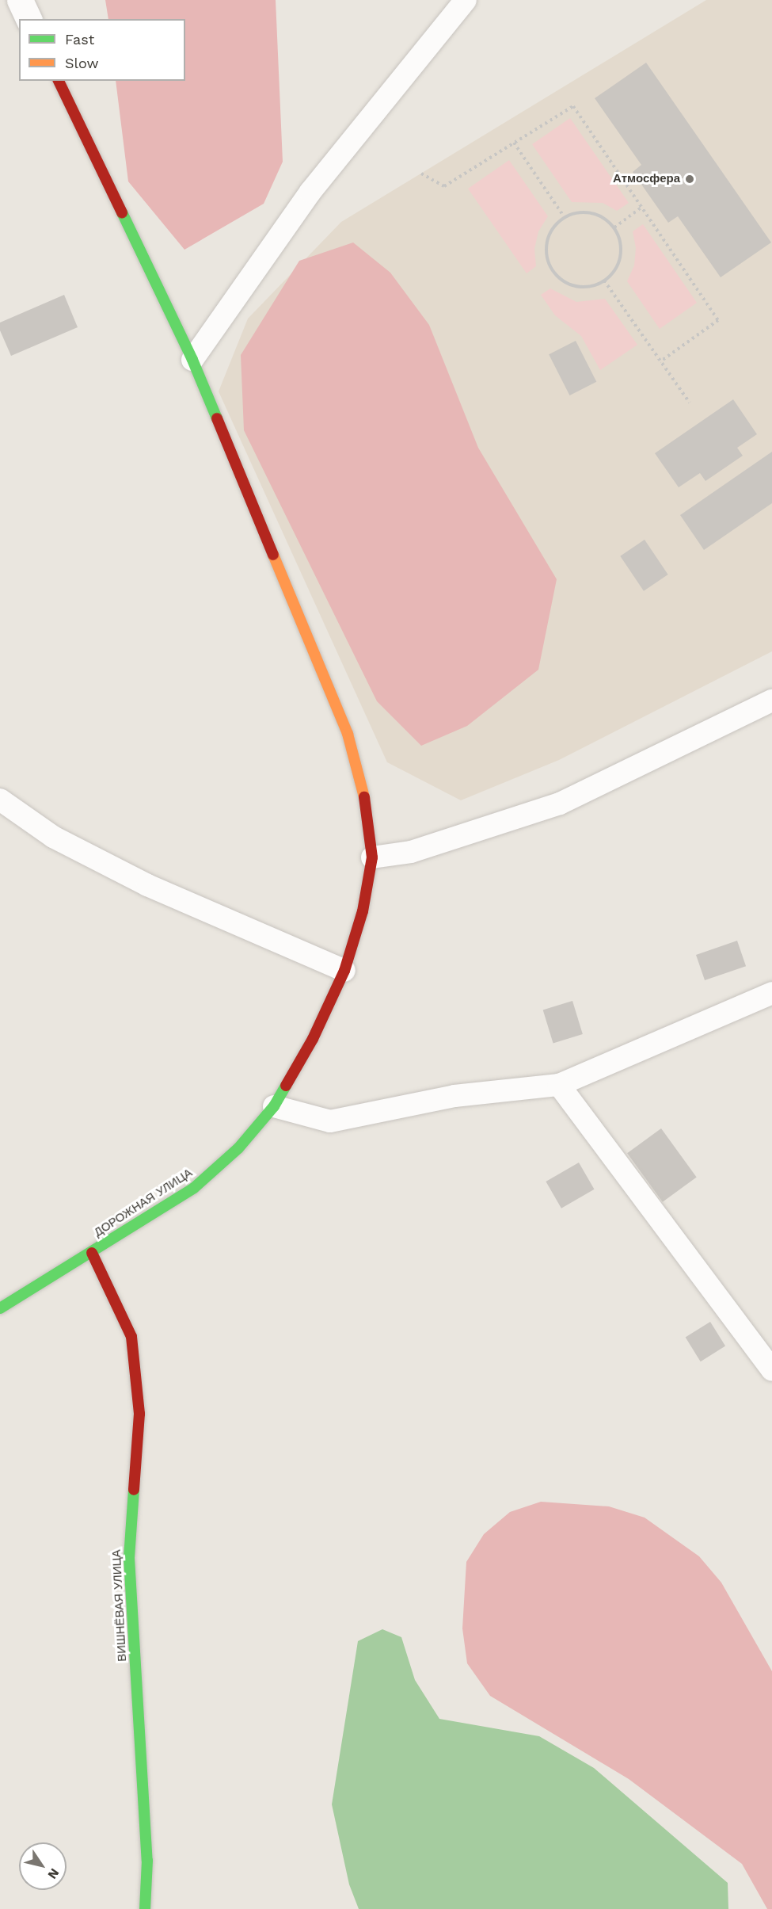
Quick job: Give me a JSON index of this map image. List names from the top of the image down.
{
  "streets": {
    "street": ["ДОРОЖНАЯ УЛИЦА", "ВИШНЁВАЯ УЛИЦА"]
  },
  "crossings": [
    ["ДОРОЖНАЯ УЛИЦА", "ВИШНЁВАЯ УЛИЦА"]
  ],
  "places": ["Атмосфера"],
  "legend": ["Fast", "Slow"],
  "north": "bottom right"
}
